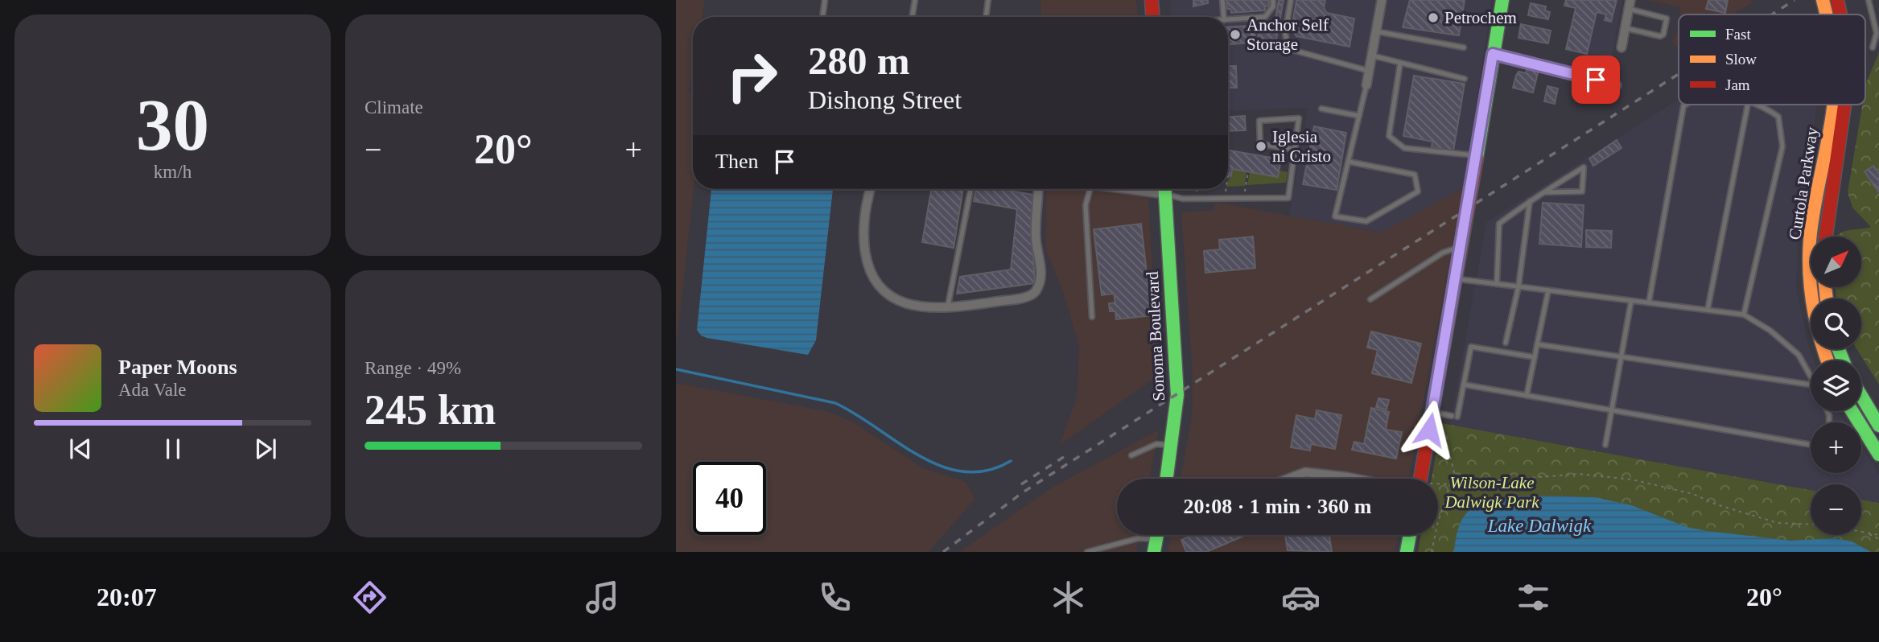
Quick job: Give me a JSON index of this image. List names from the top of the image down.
{
  "streets": {
    "main road": ["Curtola Parkway", "Sonoma Boulevard"]
  },
  "water": ["Lake Dalwigk"],
  "parks": ["Wilson-Lake Dalwigk Park"],
  "places": ["Petrochem", "Anchor Self Storage", "Iglesia ni Cristo"],
  "legend": ["Fast", "Slow", "Jam"],
  "north": "top right",
  "page": {
    "tile": [
      ["30", "km/h"],
      "Climate",
      ["Range · 49%", "245 km"]
    ],
    "turn": ["280 m", "Dishong Street"],
    "heat": ["−", "20°", "+"],
    "then": "Then",
    "map_buttons": ["+", "−"],
    "song": ["Paper Moons", "Ada Vale"],
    "limit": "40",
    "trip": "20:08 · 1 min · 360 m",
    "tabs": ["20:07", "20°"]
  }
}
